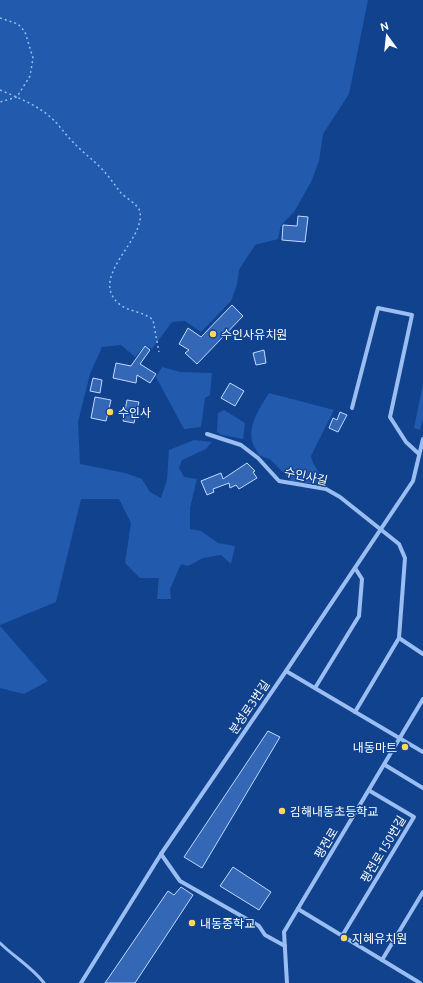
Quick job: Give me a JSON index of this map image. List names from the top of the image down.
{
  "streets": {
    "street": [
      "수인사길",
      "분성로3번길",
      "평전로",
      "평전로150번길"
    ]
  },
  "crossings": [
    ["수인사길", "분성로3번길"],
    ["평전로", "평전로150번길"]
  ],
  "places": [
    "수인사유치원",
    "수인사",
    "내동마트",
    "김해내동초등학교",
    "내동중학교",
    "지혜유치원"
  ],
  "north": "top"
}
